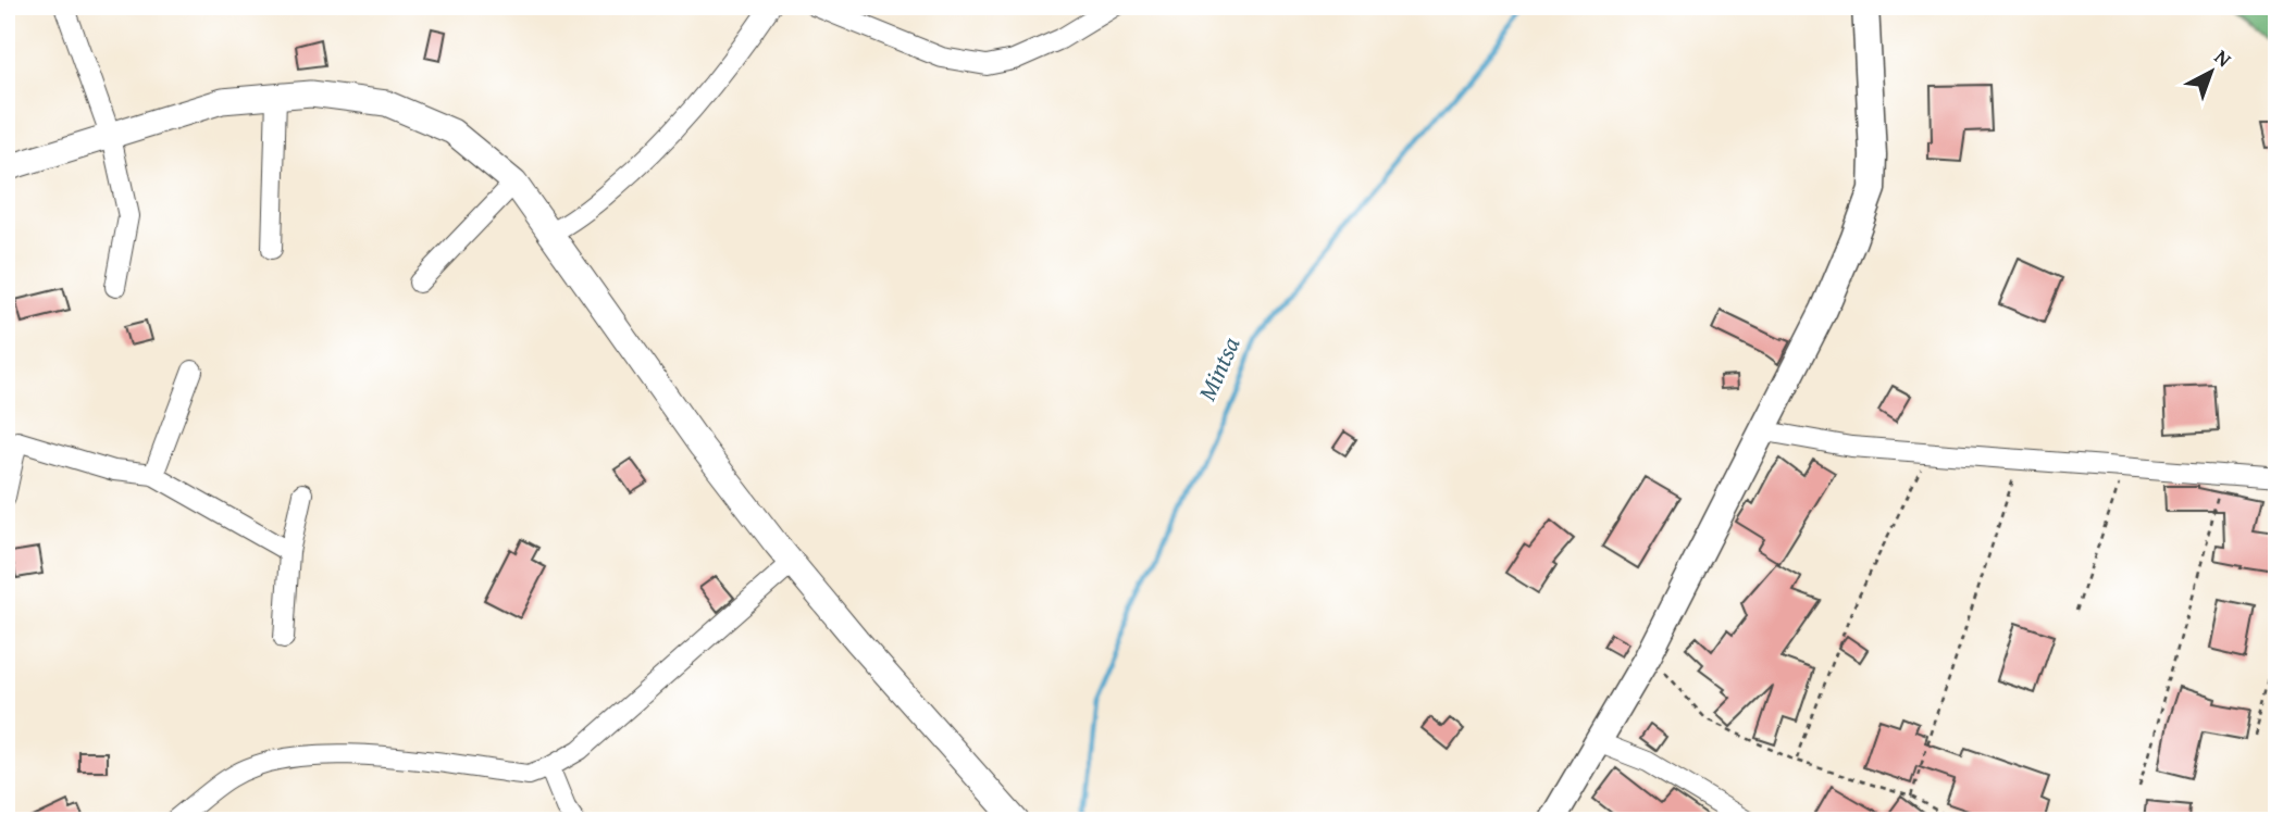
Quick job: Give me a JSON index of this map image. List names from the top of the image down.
{
  "water": ["Mintsa"],
  "north": "top right"
}
